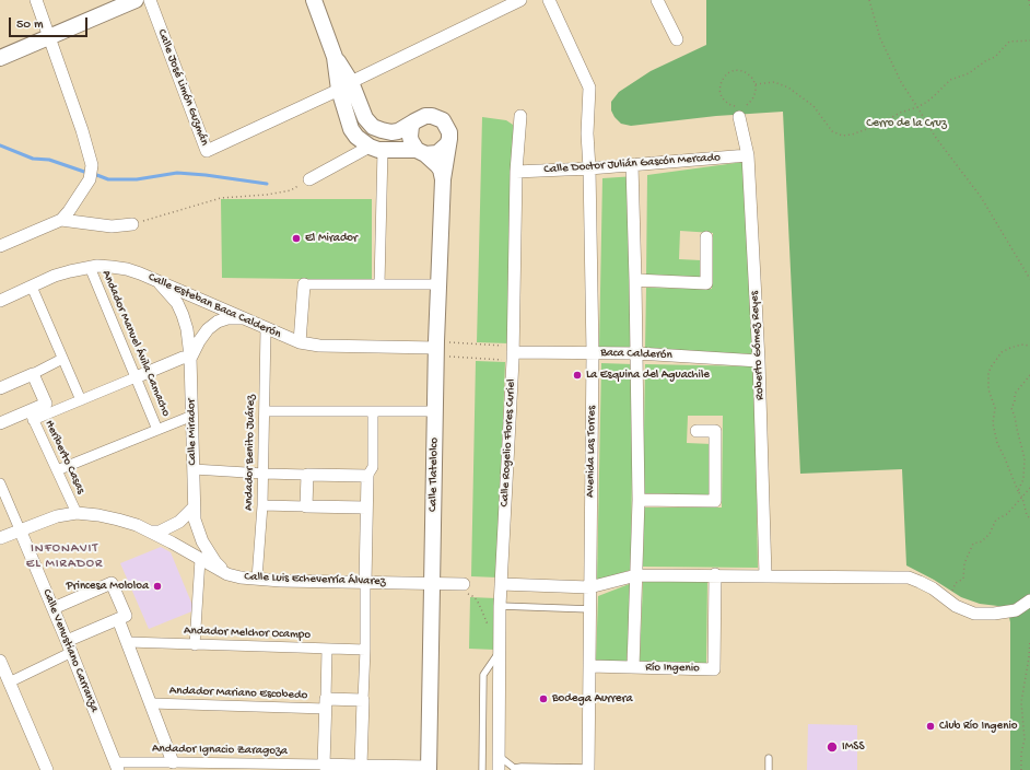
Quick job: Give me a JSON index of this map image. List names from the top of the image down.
{
  "streets": {
    "street": [
      "Calle José Limón Guzmán",
      "Calle Doctor Julián Gascón Mercado",
      "Calle Esteban Baca Calderón",
      "Andador Manuel Ávila Camacho",
      "Roberto Gómez Reyes",
      "Baca Calderón",
      "Calle Mirador",
      "Calle Rogelio Flores Curiel",
      "Avenida Las Torres",
      "Andador Benito Juárez",
      "Heriberto Casas",
      "Calle Tlatelolco",
      "Calle Luis Echeverría Álvarez",
      "Andador Melchor Ocampo",
      "Calle Venustiano Carranza",
      "Río Ingenio",
      "Andador Mariano Escobedo",
      "Andador Ignacio Zaragoza"
    ]
  },
  "crossings": [
    ["Calle Doctor Julián Gascón Mercado", "Roberto Gómez Reyes"],
    ["Calle Doctor Julián Gascón Mercado", "Calle Rogelio Flores Curiel"],
    ["Calle Doctor Julián Gascón Mercado", "Avenida Las Torres"],
    ["Calle Esteban Baca Calderón", "Andador Manuel Ávila Camacho"],
    ["Calle Esteban Baca Calderón", "Calle Mirador"],
    ["Calle Esteban Baca Calderón", "Andador Benito Juárez"],
    ["Calle Esteban Baca Calderón", "Calle Tlatelolco"],
    ["Roberto Gómez Reyes", "Baca Calderón"],
    ["Baca Calderón", "Calle Rogelio Flores Curiel"],
    ["Baca Calderón", "Avenida Las Torres"],
    ["Calle Mirador", "Calle Luis Echeverría Álvarez"],
    ["Avenida Las Torres", "Río Ingenio"],
    ["Andador Benito Juárez", "Calle Luis Echeverría Álvarez"],
    ["Heriberto Casas", "Calle Luis Echeverría Álvarez"],
    ["Calle Tlatelolco", "Calle Luis Echeverría Álvarez"],
    ["Calle Luis Echeverría Álvarez", "Calle Venustiano Carranza"],
    ["Calle Venustiano Carranza", "Andador Ignacio Zaragoza"]
  ],
  "districts": ["INFONAVIT EL MIRADOR"],
  "parks": ["Cerro de la Cruz"],
  "places": [
    "El Mirador",
    "La Esquina del Aguachile",
    "Princesa Mololoa",
    "Bodega Aurrera",
    "Club Río Ingenio",
    "IMSS"
  ],
  "scale_bar": "50 m"
}
